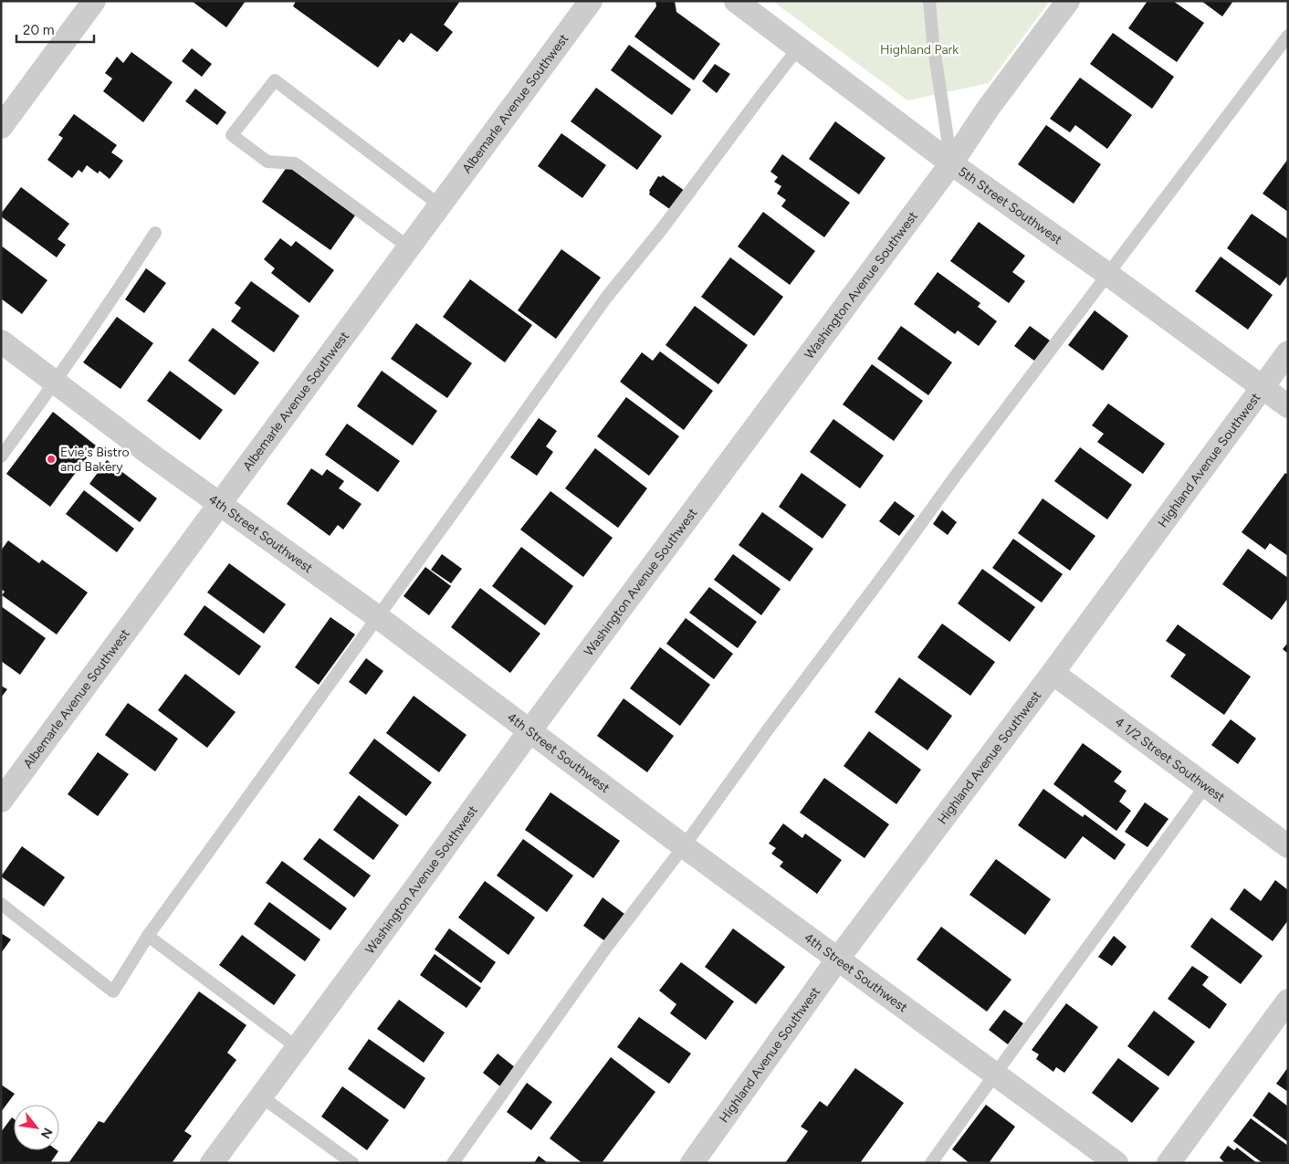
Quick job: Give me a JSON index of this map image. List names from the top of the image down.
{
  "streets": {
    "street": [
      "Albemarle Avenue Southwest",
      "5th Street Southwest",
      "Washington Avenue Southwest",
      "Highland Avenue Southwest",
      "4th Street Southwest",
      "4 1/2 Street Southwest"
    ]
  },
  "crossings": [
    ["Albemarle Avenue Southwest", "4th Street Southwest"],
    ["5th Street Southwest", "Washington Avenue Southwest"],
    ["5th Street Southwest", "Highland Avenue Southwest"],
    ["Washington Avenue Southwest", "4th Street Southwest"],
    ["Highland Avenue Southwest", "4th Street Southwest"],
    ["Highland Avenue Southwest", "4 1/2 Street Southwest"]
  ],
  "parks": ["Highland Park"],
  "places": ["Evie's Bistro and Bakery"],
  "scale_bar": "20 m",
  "north": "bottom right"
}
